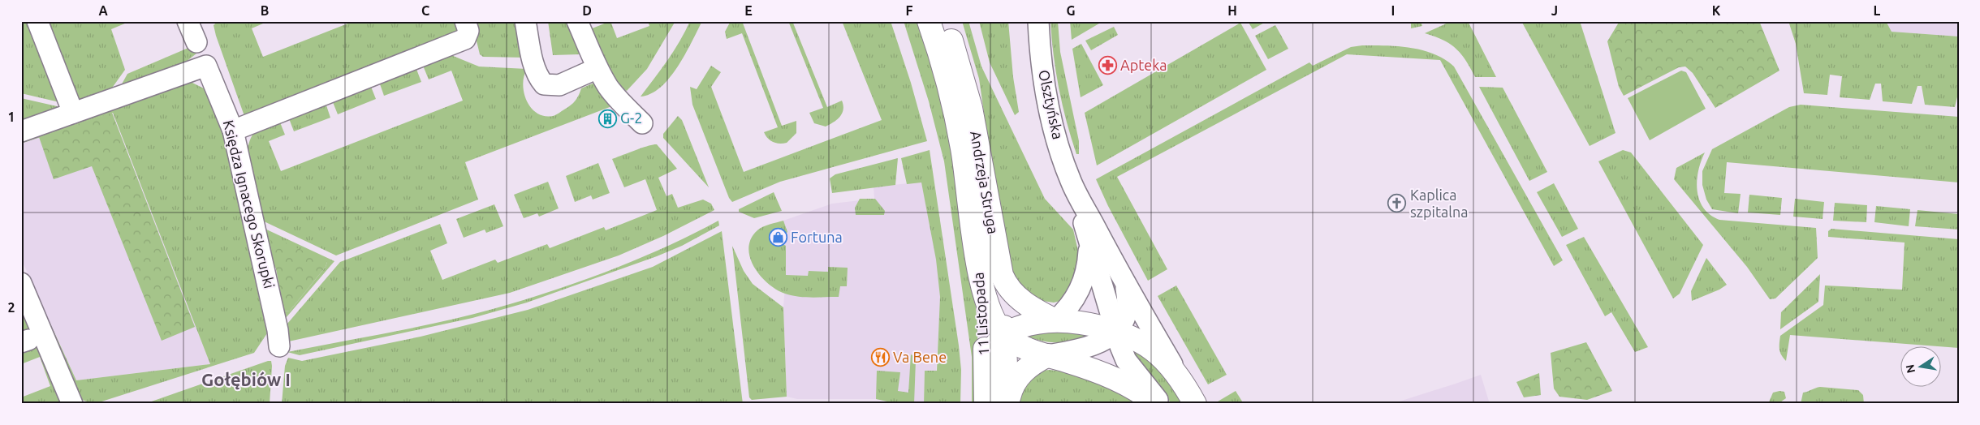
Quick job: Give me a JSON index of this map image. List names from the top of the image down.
{
  "streets": {
    "main road": ["Andrzeja Struga", "11 Listopada"],
    "street": ["Olsztyńska", "Księdza Ignacego Skorupki"]
  },
  "crossings": [
    ["Olsztyńska", "Andrzeja Struga"],
    ["Andrzeja Struga", "11 Listopada"]
  ],
  "districts": ["Gołębiów I"],
  "places": {
    "pharmacy": ["Apteka"],
    "building": ["G-2"],
    "church": ["Kaplica szpitalna"],
    "shop": ["Fortuna"],
    "restaurant": ["Va Bene"]
  },
  "north": "left",
  "grid": {
    "columns": [
      "A",
      "B",
      "C",
      "D",
      "E",
      "F",
      "G",
      "H",
      "I",
      "J",
      "K",
      "L"
    ],
    "rows": ["1", "2"]
  }
}
